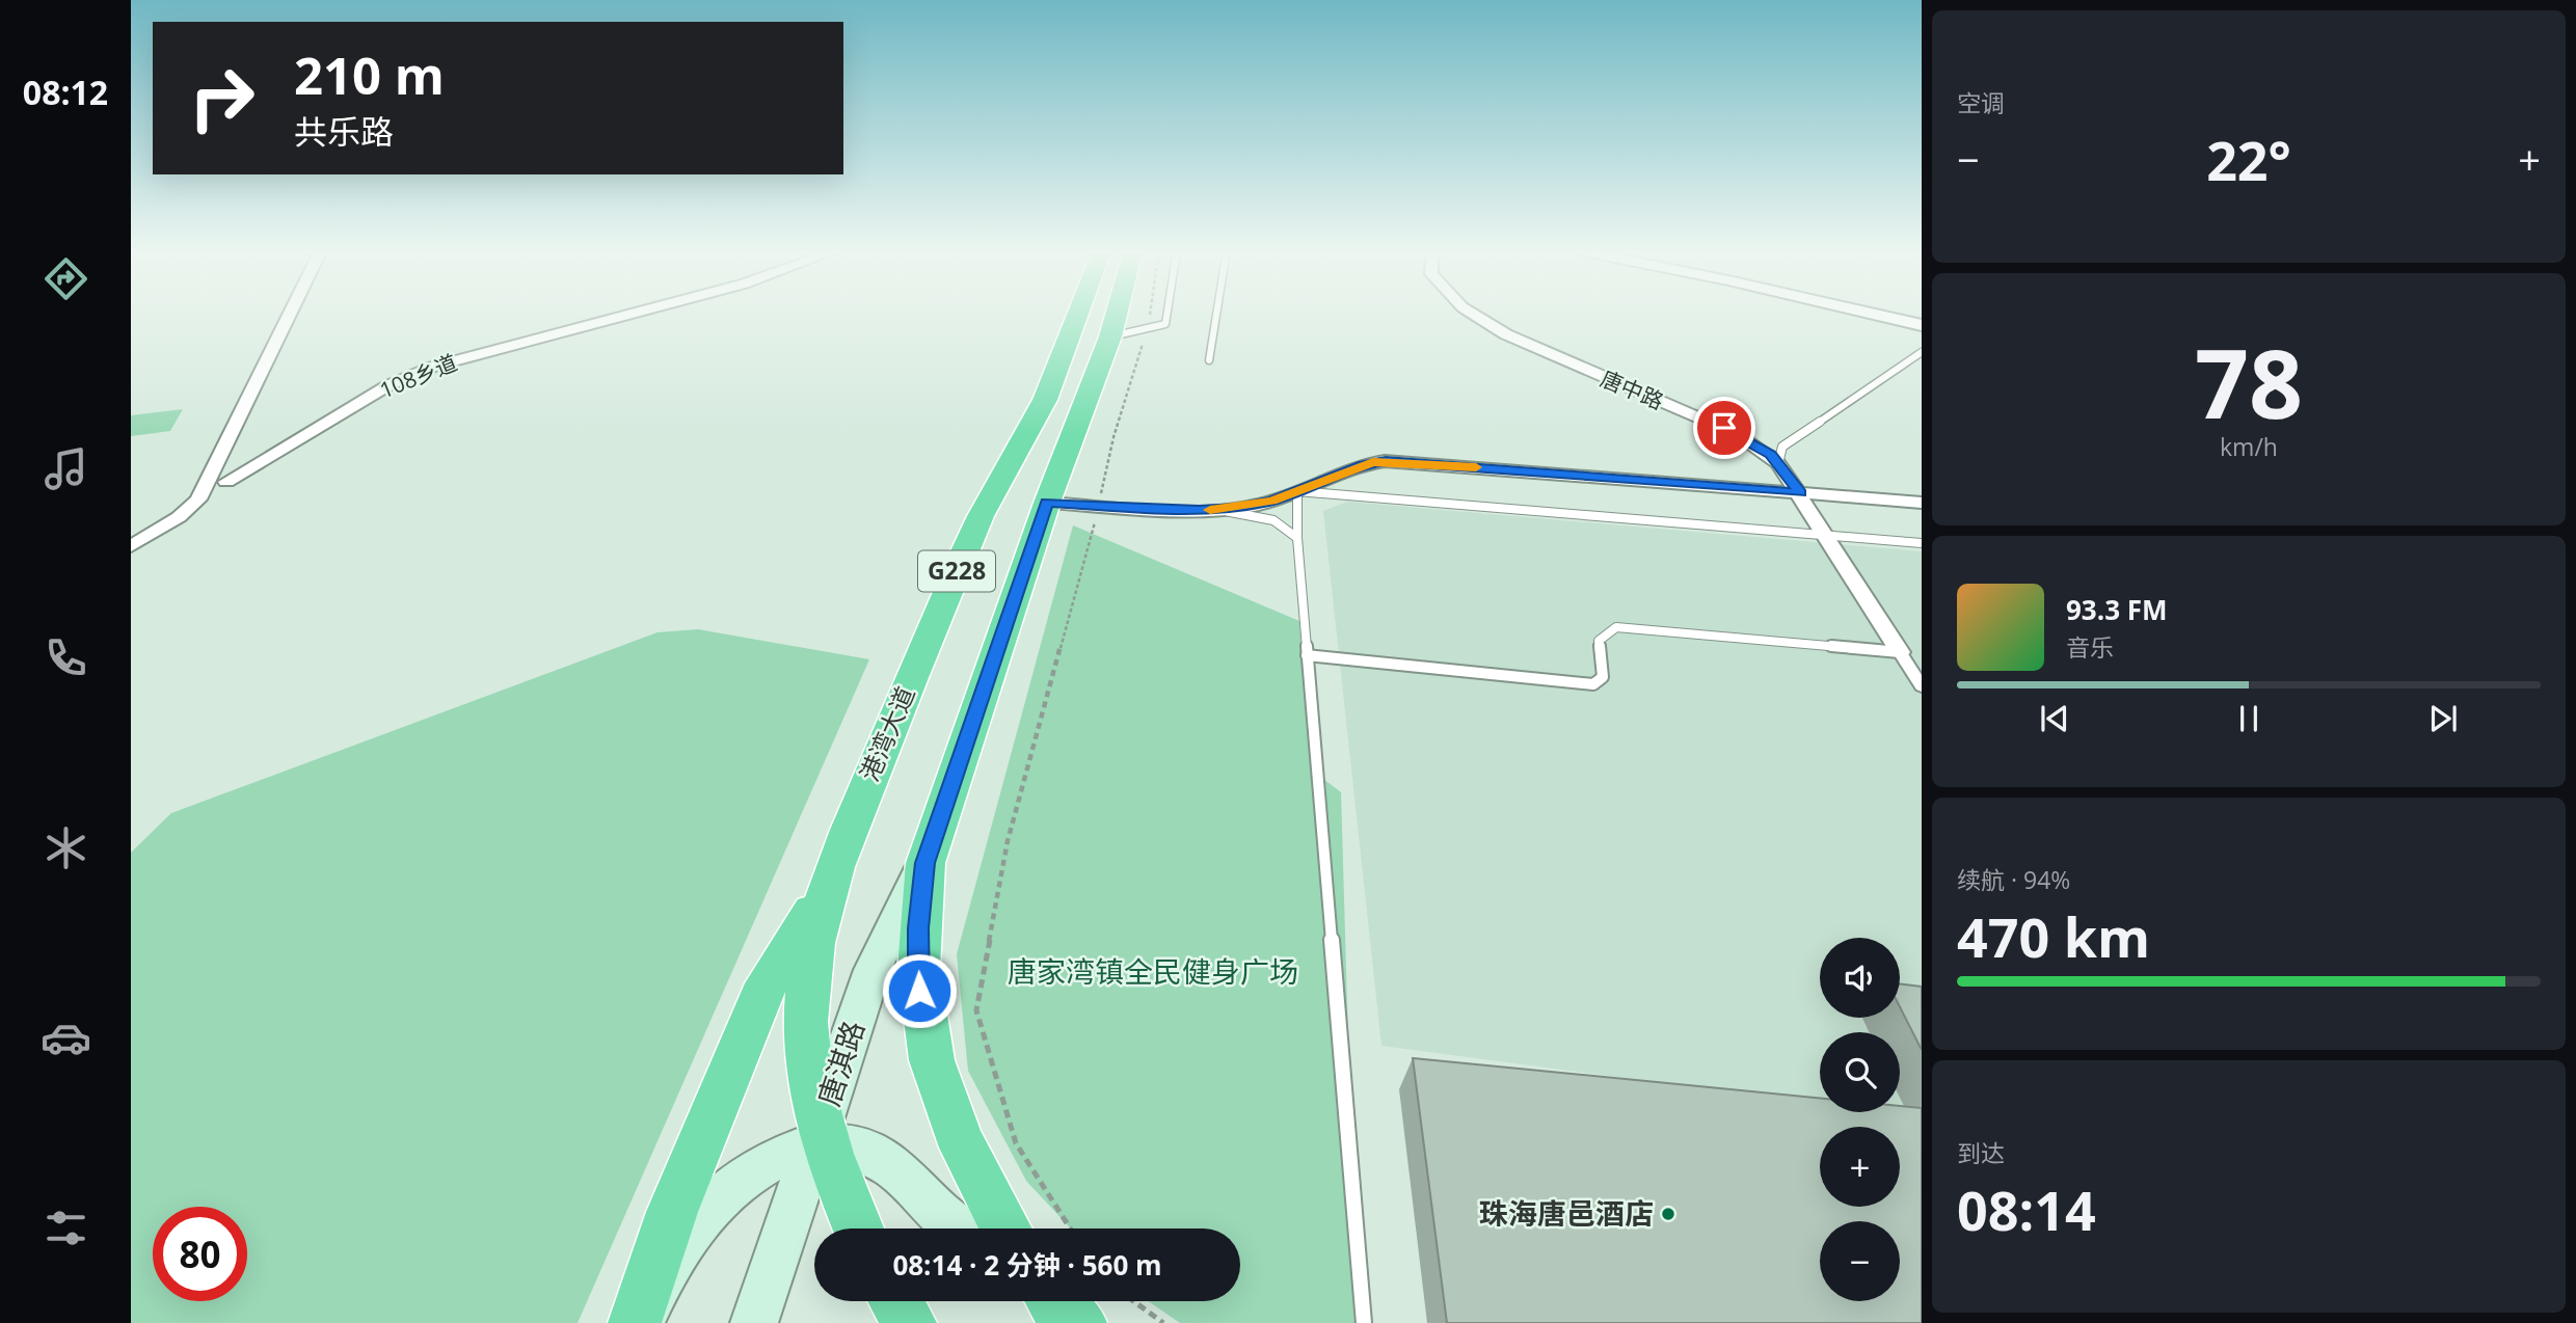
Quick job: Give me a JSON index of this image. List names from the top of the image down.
{
  "streets": {
    "highway": ["G228", "港湾大道"],
    "main road": ["唐淇路"],
    "street": ["108乡道", "唐中路"]
  },
  "crossings": [
    ["G228", "唐淇路"],
    ["港湾大道", "唐淇路"]
  ],
  "parks": ["唐家湾镇全民健身广场"],
  "places": ["珠海唐邑酒店"],
  "page": {
    "tabs": "08:12",
    "tile": [
      "空调",
      ["78", "km/h"],
      ["续航 · 94%", "470 km"],
      ["到达", "08:14"]
    ],
    "turn": ["210 m", "共乐路"],
    "heat": ["−", "22°", "+"],
    "song": ["93.3 FM", "音乐"],
    "map_buttons": ["+", "−"],
    "limit": "80",
    "trip": "08:14 · 2 分钟 · 560 m"
  }
}
